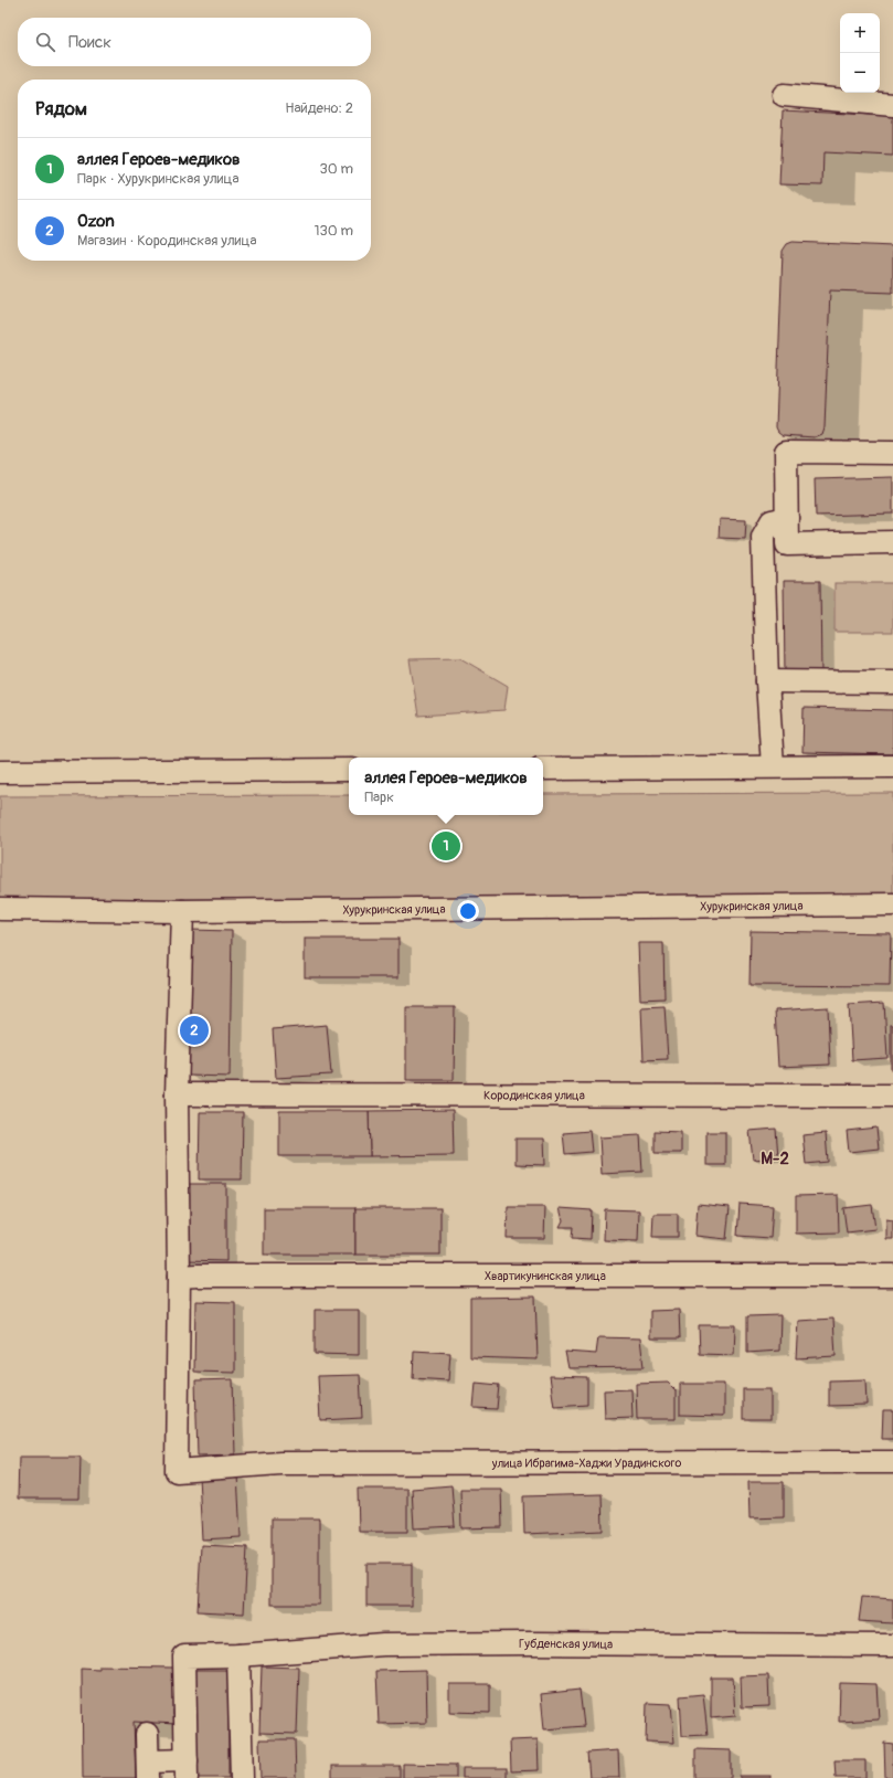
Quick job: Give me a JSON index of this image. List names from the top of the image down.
{
  "streets": {
    "street": [
      "Хурукринская улица",
      "Кородинская улица",
      "Хвартикунинская улица",
      "улица Ибрагима-Хаджи Урадинского",
      "Губденская улица"
    ]
  },
  "crossings": [
    ["Хвартикунинская улица", "улица Ибрагима-Хаджи Урадинского"]
  ],
  "districts": ["М-2"],
  "page": {
    "map_buttons": ["+", "−"],
    "search": "Поиск",
    "heading": ["Рядом", "Найдено: 2"],
    "list": [
      {
        "mark": "1",
        "name": "аллея Героев-медиков",
        "note": "Парк · Хурукринская улица",
        "value": "30 m"
      },
      {
        "mark": "2",
        "name": "Ozon",
        "note": "Магазин · Кородинская улица",
        "value": "130 m"
      }
    ],
    "popup": ["аллея Героев-медиков", "Парк"],
    "pins": ["1", "2"]
  }
}
